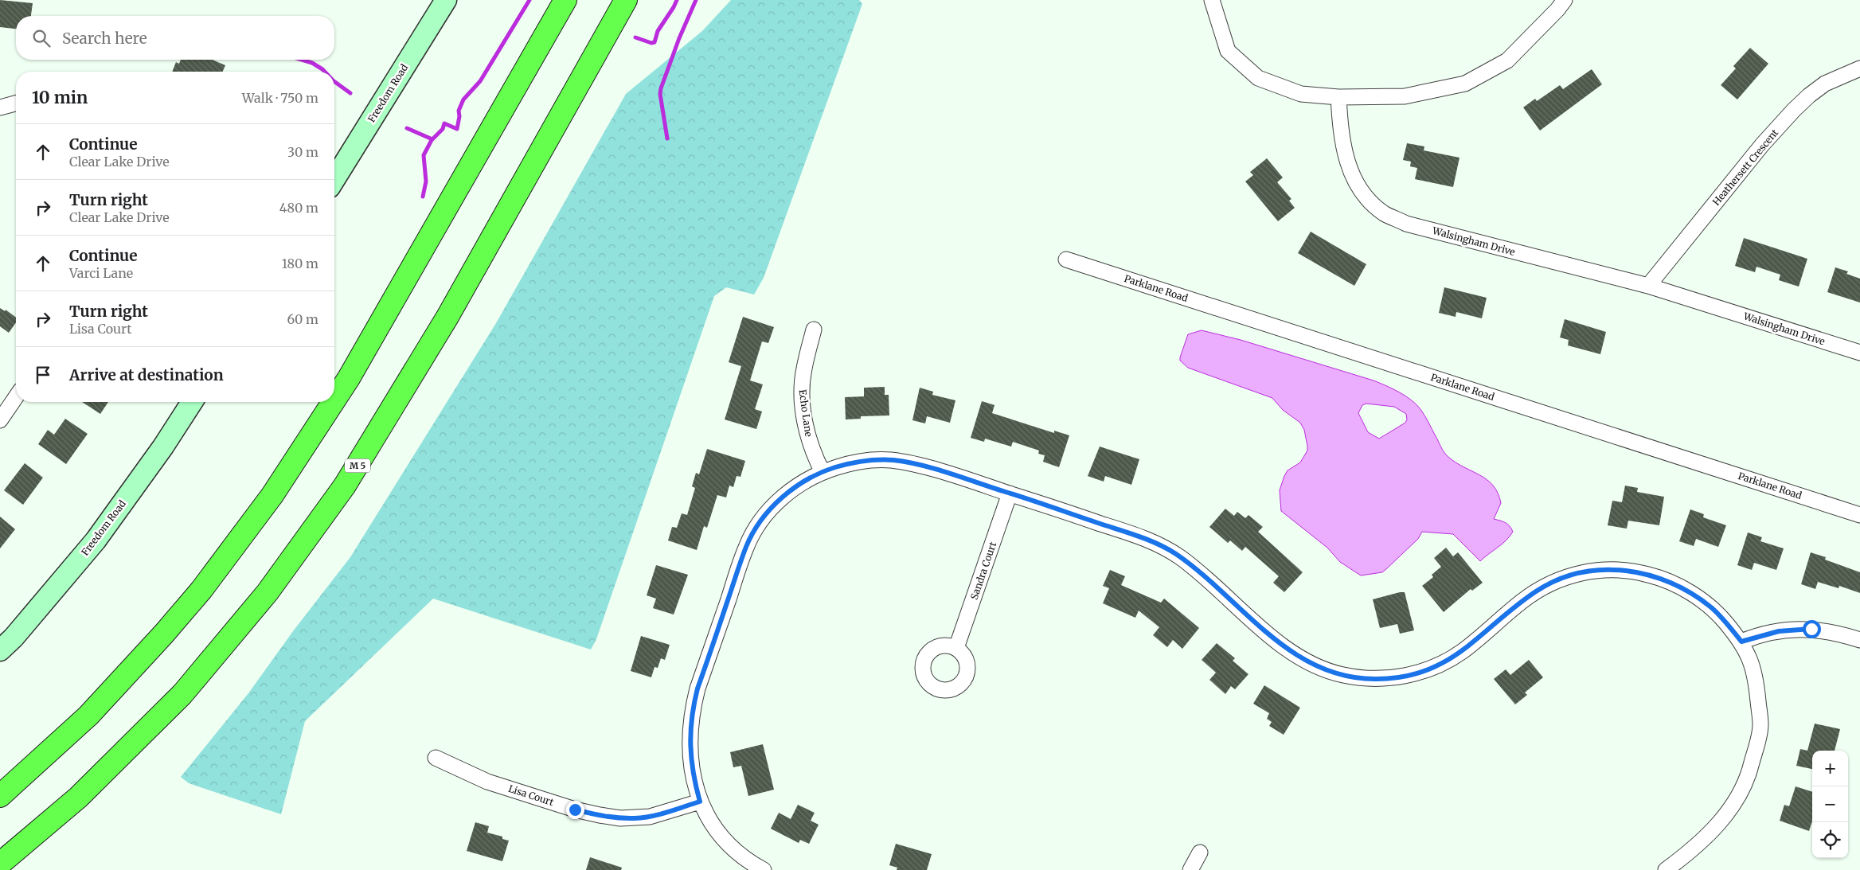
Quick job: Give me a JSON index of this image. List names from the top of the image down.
{
  "streets": {
    "highway": ["M 5"],
    "street": [
      "Freedom Road",
      "Heathersett Crescent",
      "Walsingham Drive",
      "Parklane Road",
      "Echo Lane",
      "Sandra Court",
      "Lisa Court"
    ]
  },
  "crossings": [
    ["Heathersett Crescent", "Walsingham Drive"]
  ],
  "page": {
    "search": "Search here",
    "heading": ["10 min", "Walk · 750 m"],
    "list": [
      ["Continue", "Clear Lake Drive", "30 m"],
      ["Turn right", "Clear Lake Drive", "480 m"],
      ["Continue", "Varci Lane", "180 m"],
      ["Turn right", "Lisa Court", "60 m"],
      "Arrive at destination"
    ],
    "map_buttons": ["+", "−"]
  }
}
